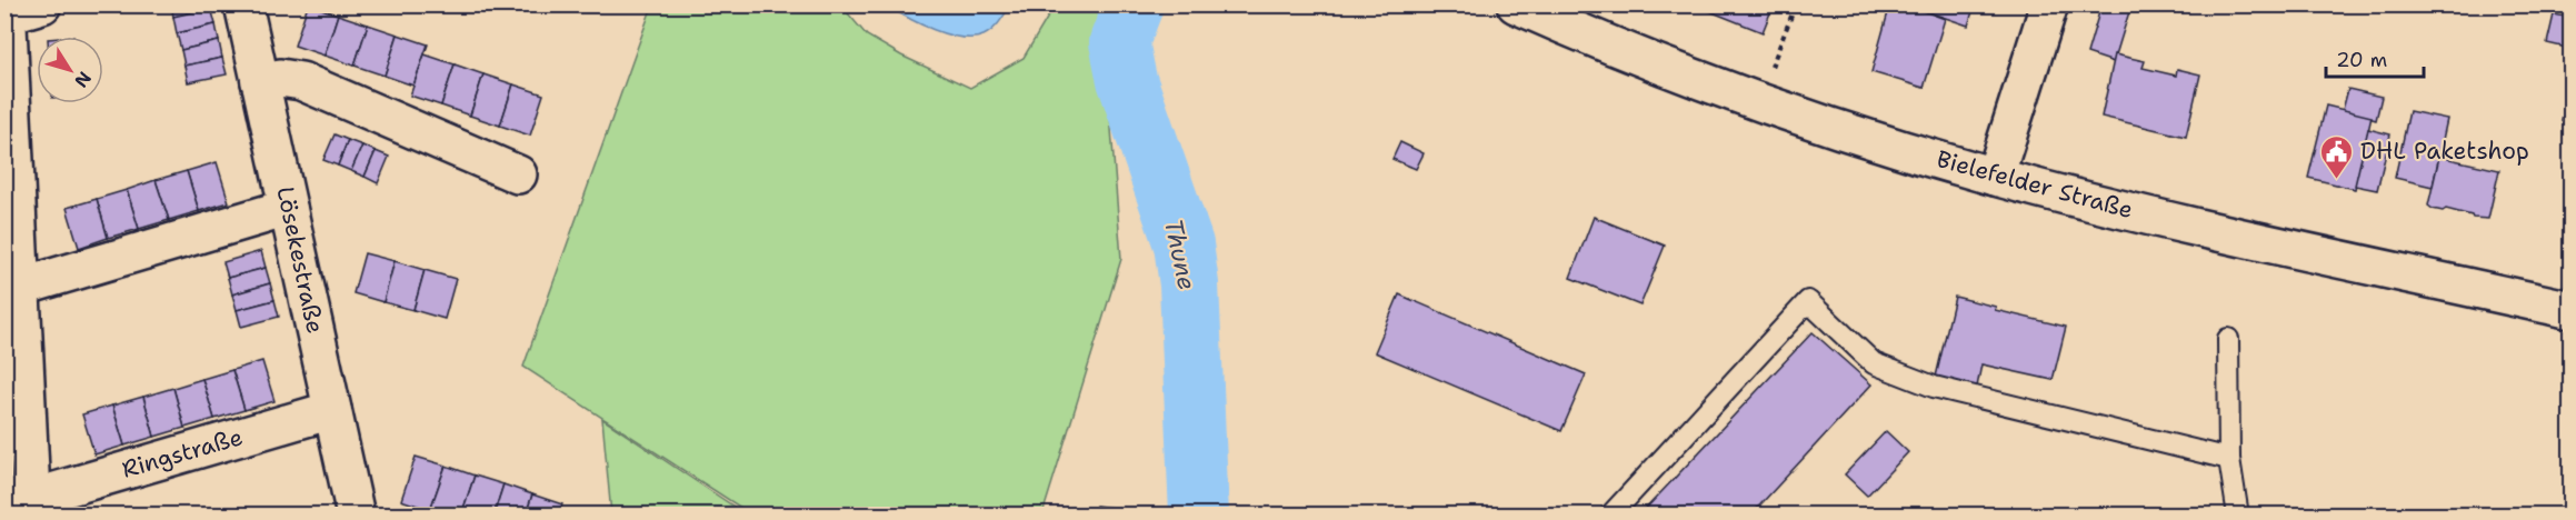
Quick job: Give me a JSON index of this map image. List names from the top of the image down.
{
  "streets": {
    "street": ["Bielefelder Straße", "Lösekestraße", "Ringstraße"]
  },
  "crossings": [
    ["Lösekestraße", "Ringstraße"]
  ],
  "water": ["Thune"],
  "places": {
    "public building": ["DHL Paketshop"]
  },
  "scale_bar": "20 m",
  "north": "bottom right"
}
